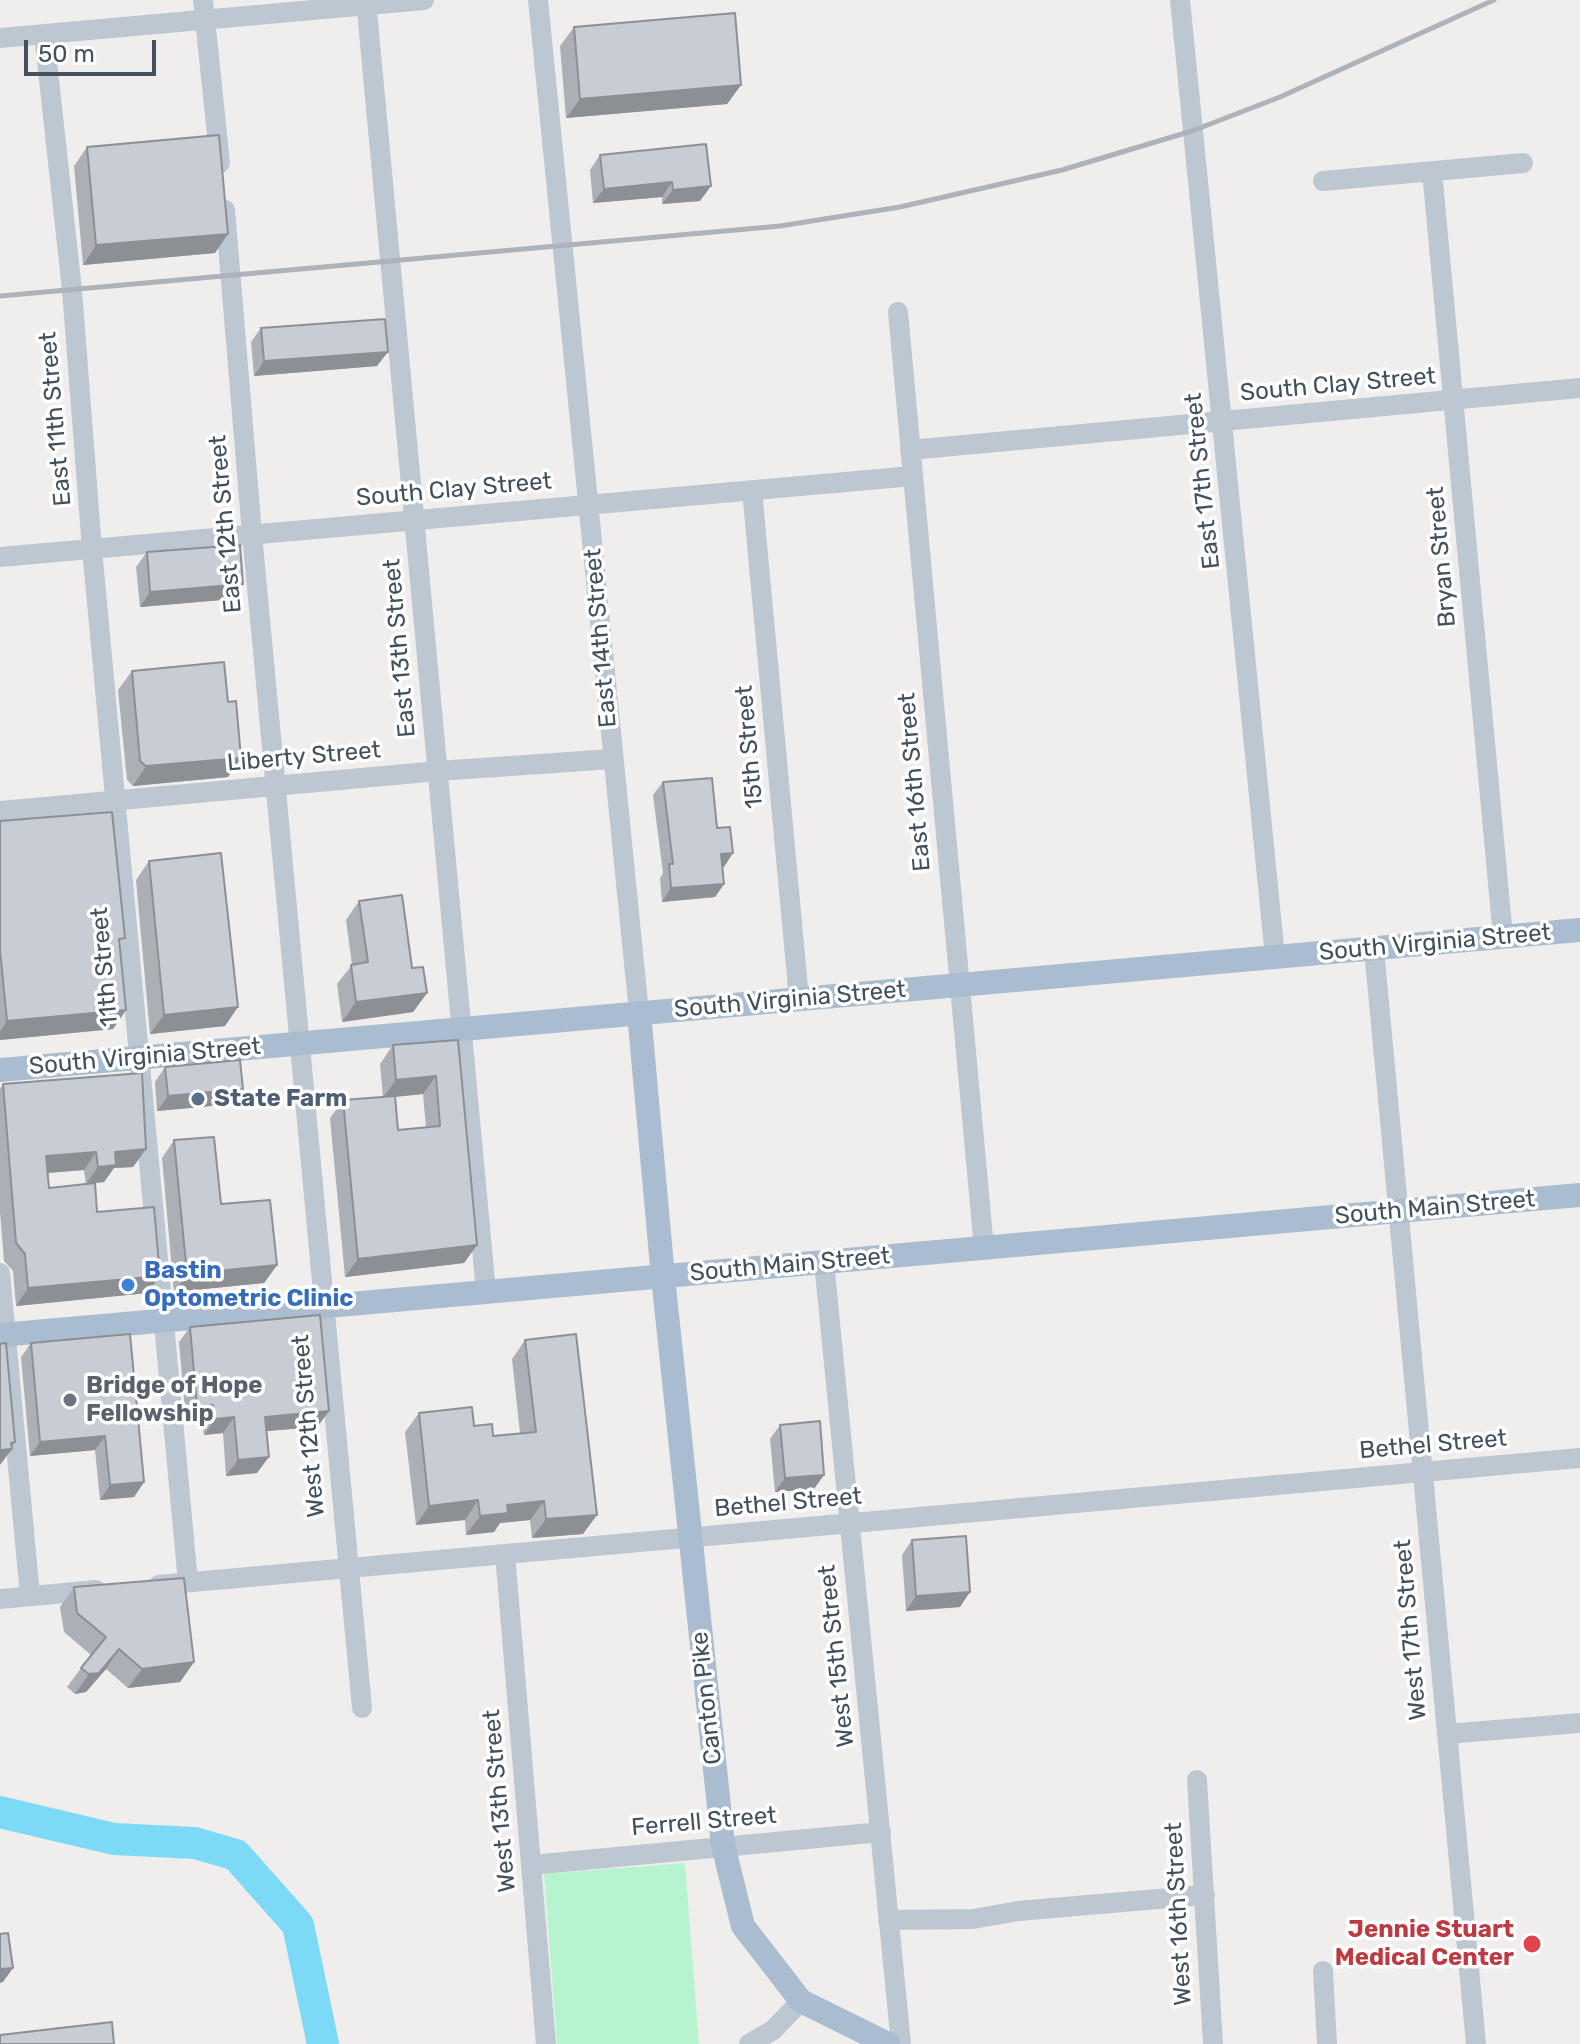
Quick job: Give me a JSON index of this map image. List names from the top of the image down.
{
  "streets": {
    "main road": [
      "East 14th Street",
      "South Virginia Street",
      "South Main Street",
      "Canton Pike"
    ],
    "street": [
      "South Clay Street",
      "East 11th Street",
      "East 17th Street",
      "East 12th Street",
      "Bryan Street",
      "East 13th Street",
      "15th Street",
      "Liberty Street",
      "East 16th Street",
      "11th Street",
      "West 12th Street",
      "Bethel Street",
      "West 17th Street",
      "West 15th Street",
      "West 13th Street",
      "Ferrell Street",
      "West 16th Street"
    ]
  },
  "crossings": [
    ["South Clay Street", "East 11th Street"],
    ["South Clay Street", "East 17th Street"],
    ["South Clay Street", "East 12th Street"],
    ["South Clay Street", "Bryan Street"],
    ["South Clay Street", "East 14th Street"],
    ["South Clay Street", "East 13th Street"],
    ["South Clay Street", "15th Street"],
    ["South Clay Street", "East 16th Street"],
    ["East 11th Street", "Liberty Street"],
    ["East 11th Street", "11th Street"],
    ["East 17th Street", "South Virginia Street"],
    ["East 12th Street", "Liberty Street"],
    ["East 12th Street", "South Virginia Street"],
    ["East 12th Street", "West 12th Street"],
    ["Bryan Street", "South Virginia Street"],
    ["East 14th Street", "Liberty Street"],
    ["East 14th Street", "South Virginia Street"],
    ["East 14th Street", "South Main Street"],
    ["East 14th Street", "Canton Pike"],
    ["East 13th Street", "Liberty Street"],
    ["East 13th Street", "South Virginia Street"],
    ["East 13th Street", "South Main Street"],
    ["15th Street", "South Virginia Street"],
    ["Liberty Street", "11th Street"],
    ["East 16th Street", "South Virginia Street"],
    ["East 16th Street", "South Main Street"],
    ["South Virginia Street", "11th Street"],
    ["South Virginia Street", "West 12th Street"],
    ["11th Street", "South Main Street"],
    ["11th Street", "Bethel Street"],
    ["South Main Street", "West 12th Street"],
    ["South Main Street", "West 17th Street"],
    ["South Main Street", "West 15th Street"],
    ["South Main Street", "Canton Pike"],
    ["West 12th Street", "Bethel Street"],
    ["Bethel Street", "West 17th Street"],
    ["Bethel Street", "West 15th Street"],
    ["Bethel Street", "Canton Pike"],
    ["Bethel Street", "West 13th Street"],
    ["West 15th Street", "Ferrell Street"],
    ["Canton Pike", "Ferrell Street"],
    ["West 13th Street", "Ferrell Street"]
  ],
  "places": [
    "State Farm",
    "Bastin Optometric Clinic",
    "Bridge of Hope Fellowship",
    "Jennie Stuart Medical Center"
  ],
  "scale_bar": "50 m"
}
